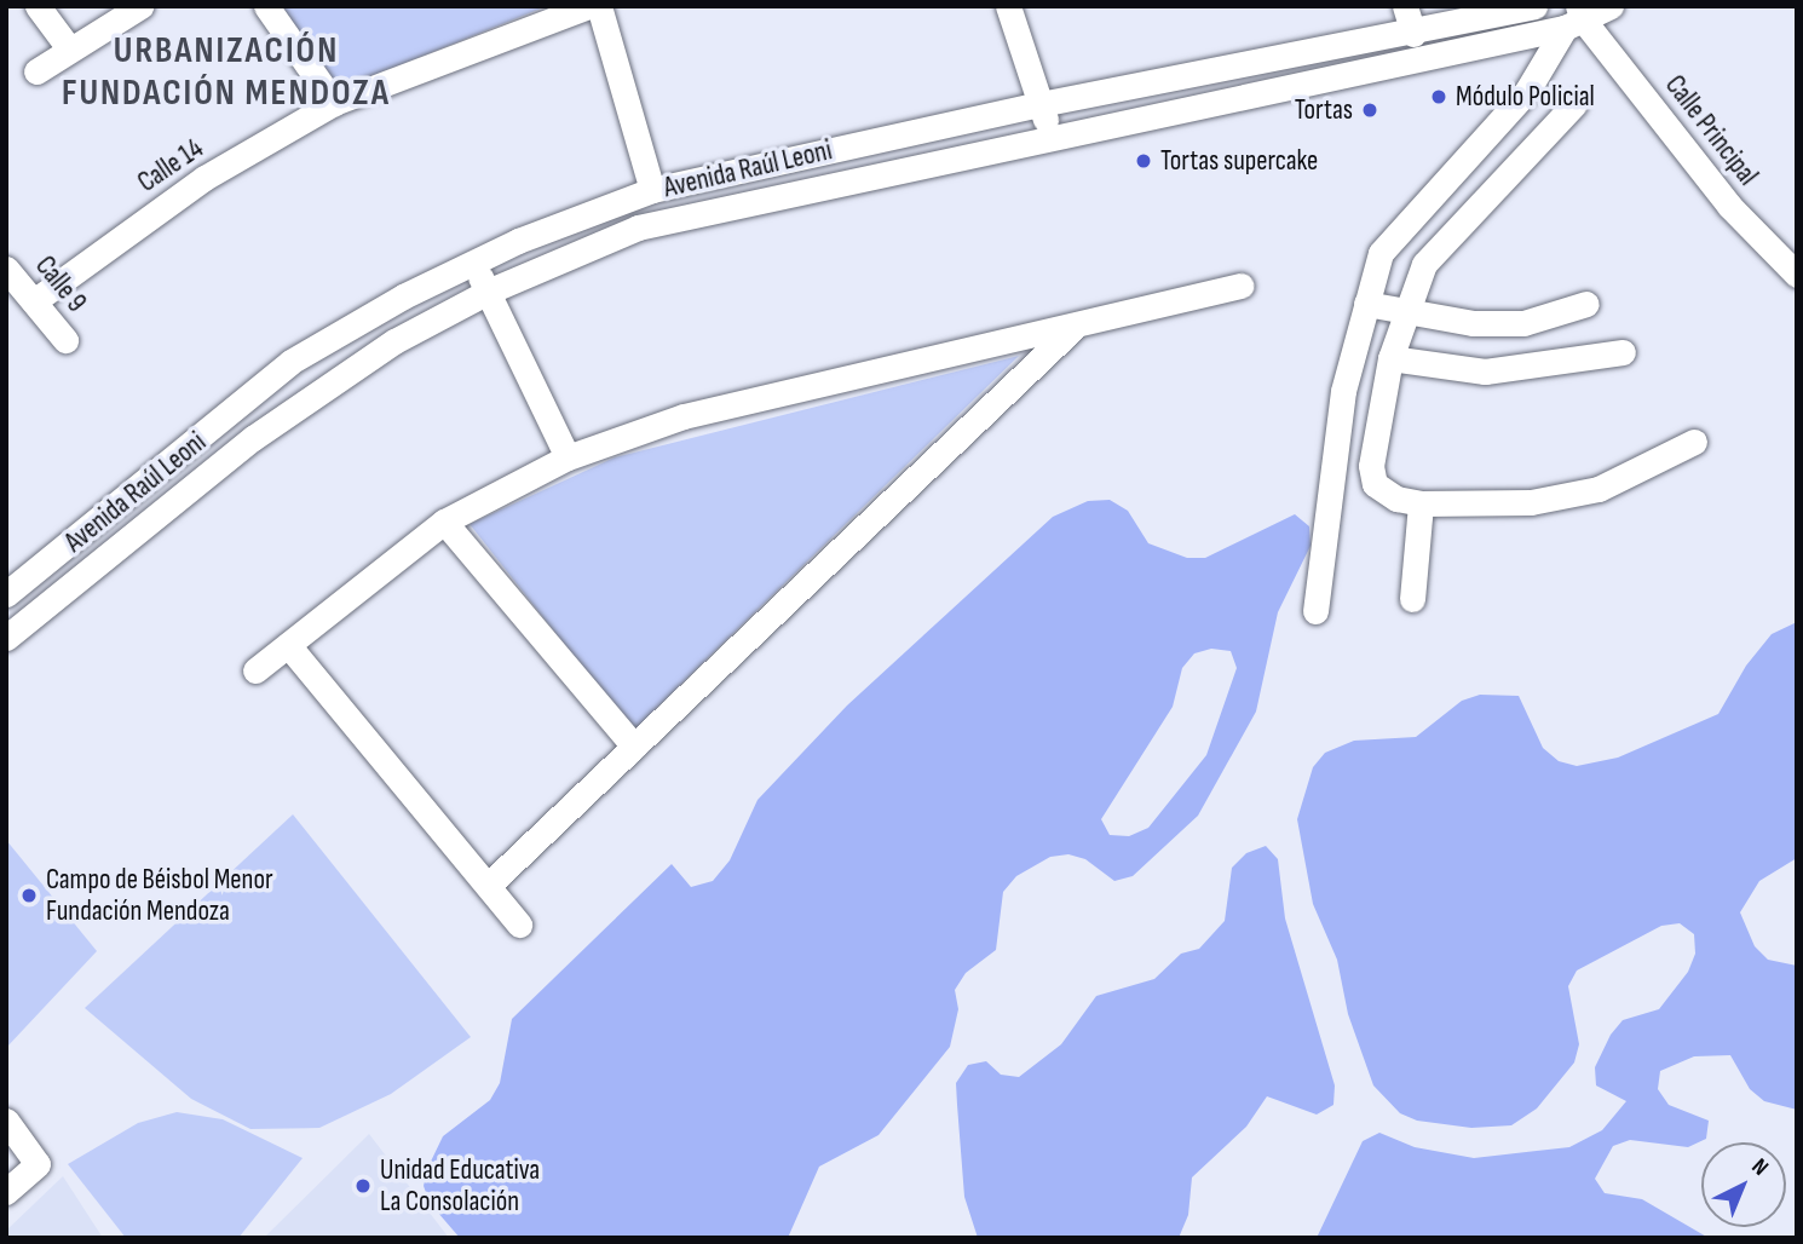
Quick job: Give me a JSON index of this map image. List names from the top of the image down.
{
  "streets": {
    "street": [
      "Calle Principal",
      "Calle 14",
      "Avenida Raúl Leoni",
      "Calle 9"
    ]
  },
  "crossings": [
    ["Calle Principal", "Avenida Raúl Leoni"],
    ["Calle 14", "Calle 9"]
  ],
  "districts": ["URBANIZACIÓN FUNDACIÓN MENDOZA"],
  "places": [
    "Módulo Policial",
    "Tortas",
    "Tortas supercake",
    "Campo de Béisbol Menor Fundación Mendoza",
    "Unidad Educativa La Consolación"
  ],
  "north": "top right"
}
